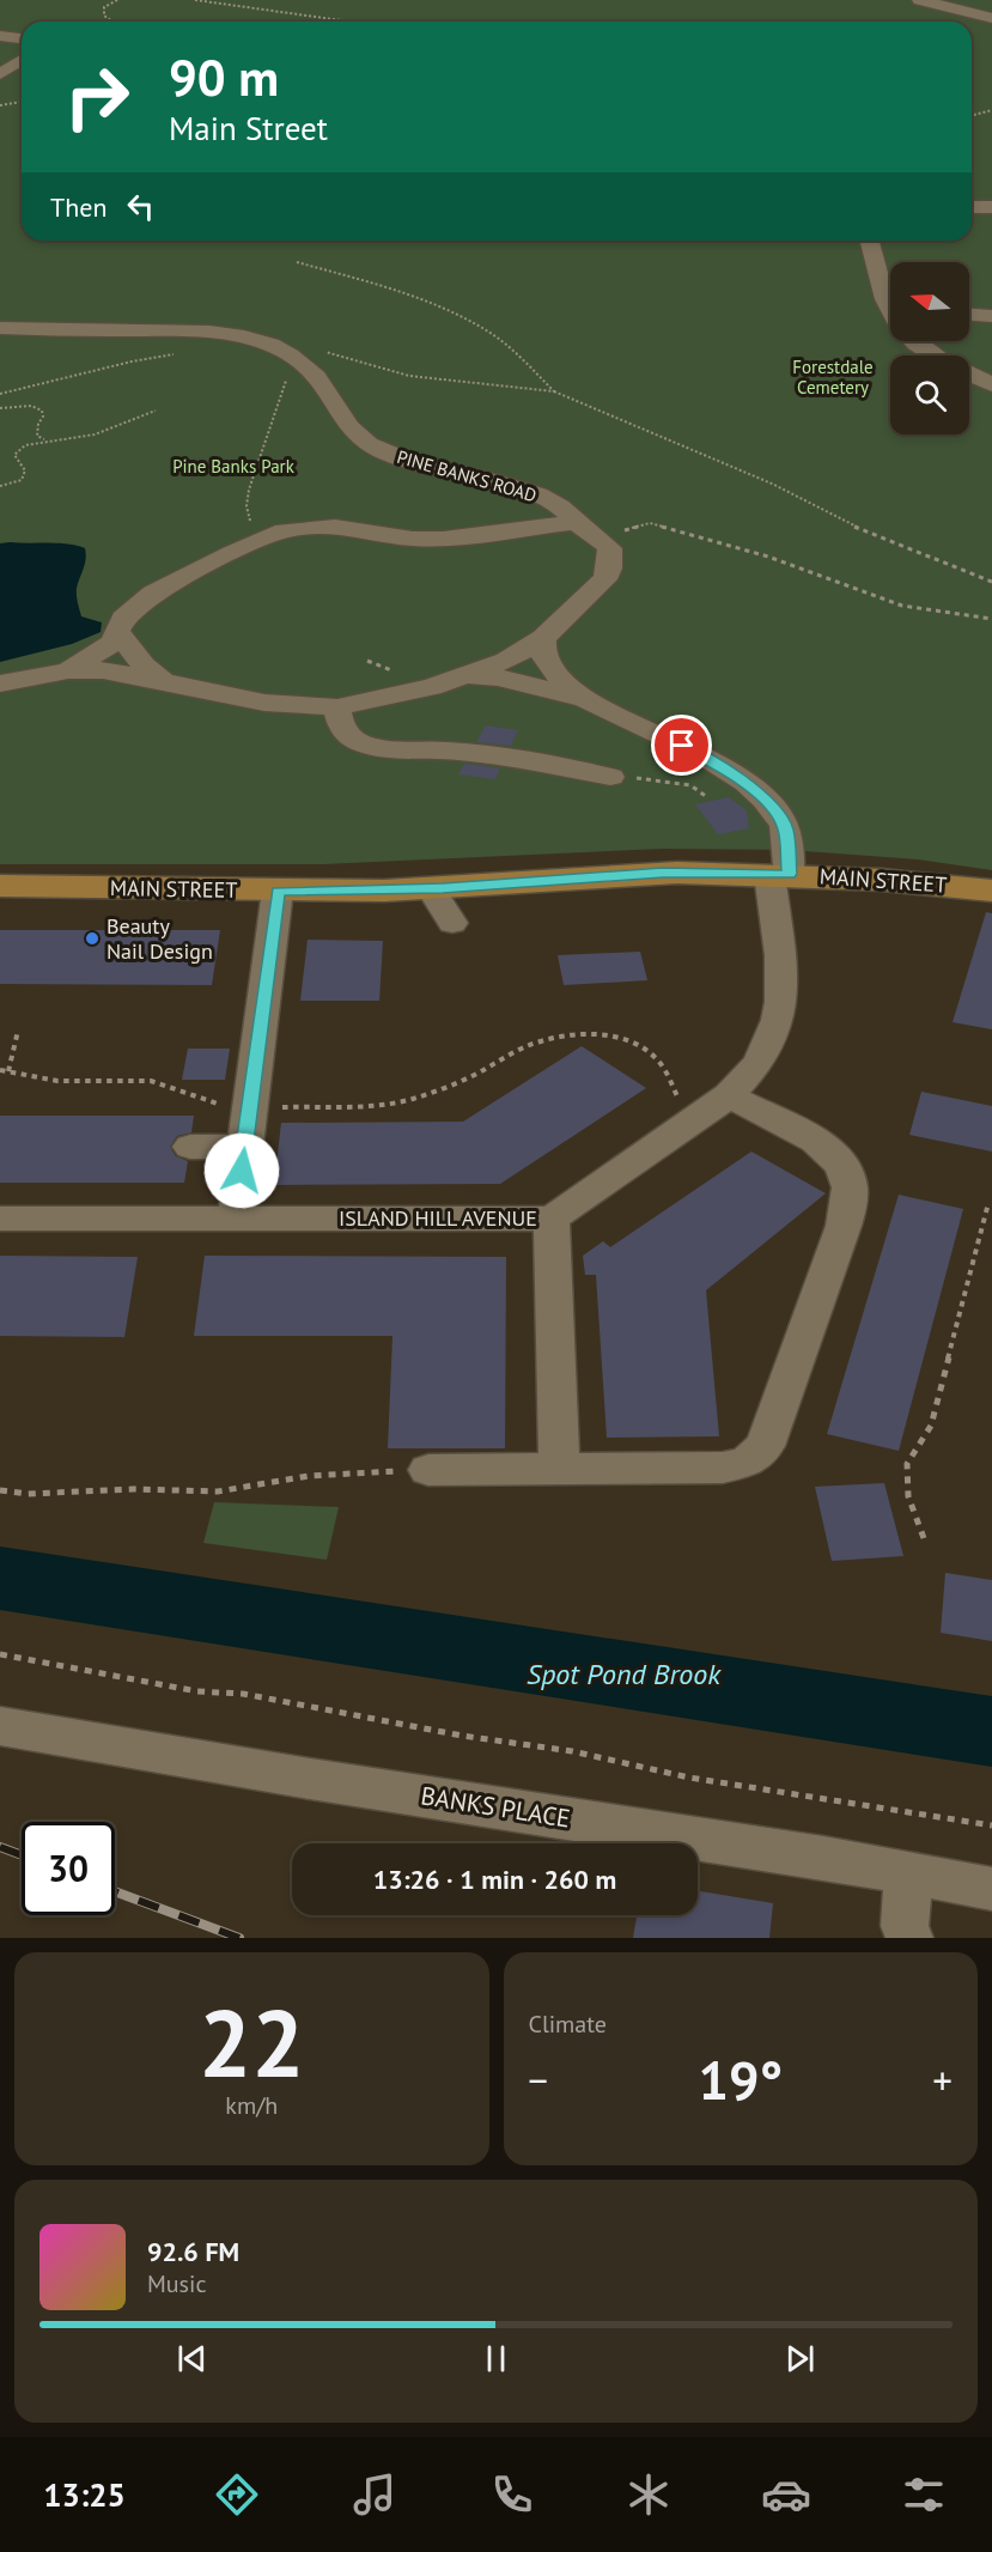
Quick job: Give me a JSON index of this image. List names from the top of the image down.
{
  "streets": {
    "main road": ["MAIN STREET"],
    "street": ["PINE BANKS ROAD", "ISLAND HILL AVENUE", "BANKS PLACE"]
  },
  "crossings": [
    ["MAIN STREET", "ISLAND HILL AVENUE"]
  ],
  "water": ["Spot Pond Brook"],
  "parks": ["Forestdale Cemetery", "Pine Banks Park"],
  "places": ["Beauty Nail Design"],
  "north": "left",
  "page": {
    "turn": ["90 m", "Main Street"],
    "then": "Then",
    "limit": "30",
    "trip": "13:26 · 1 min · 260 m",
    "tile": [
      ["22", "km/h"],
      "Climate"
    ],
    "heat": ["−", "19°", "+"],
    "song": ["92.6 FM", "Music"],
    "tabs": "13:25"
  }
}
